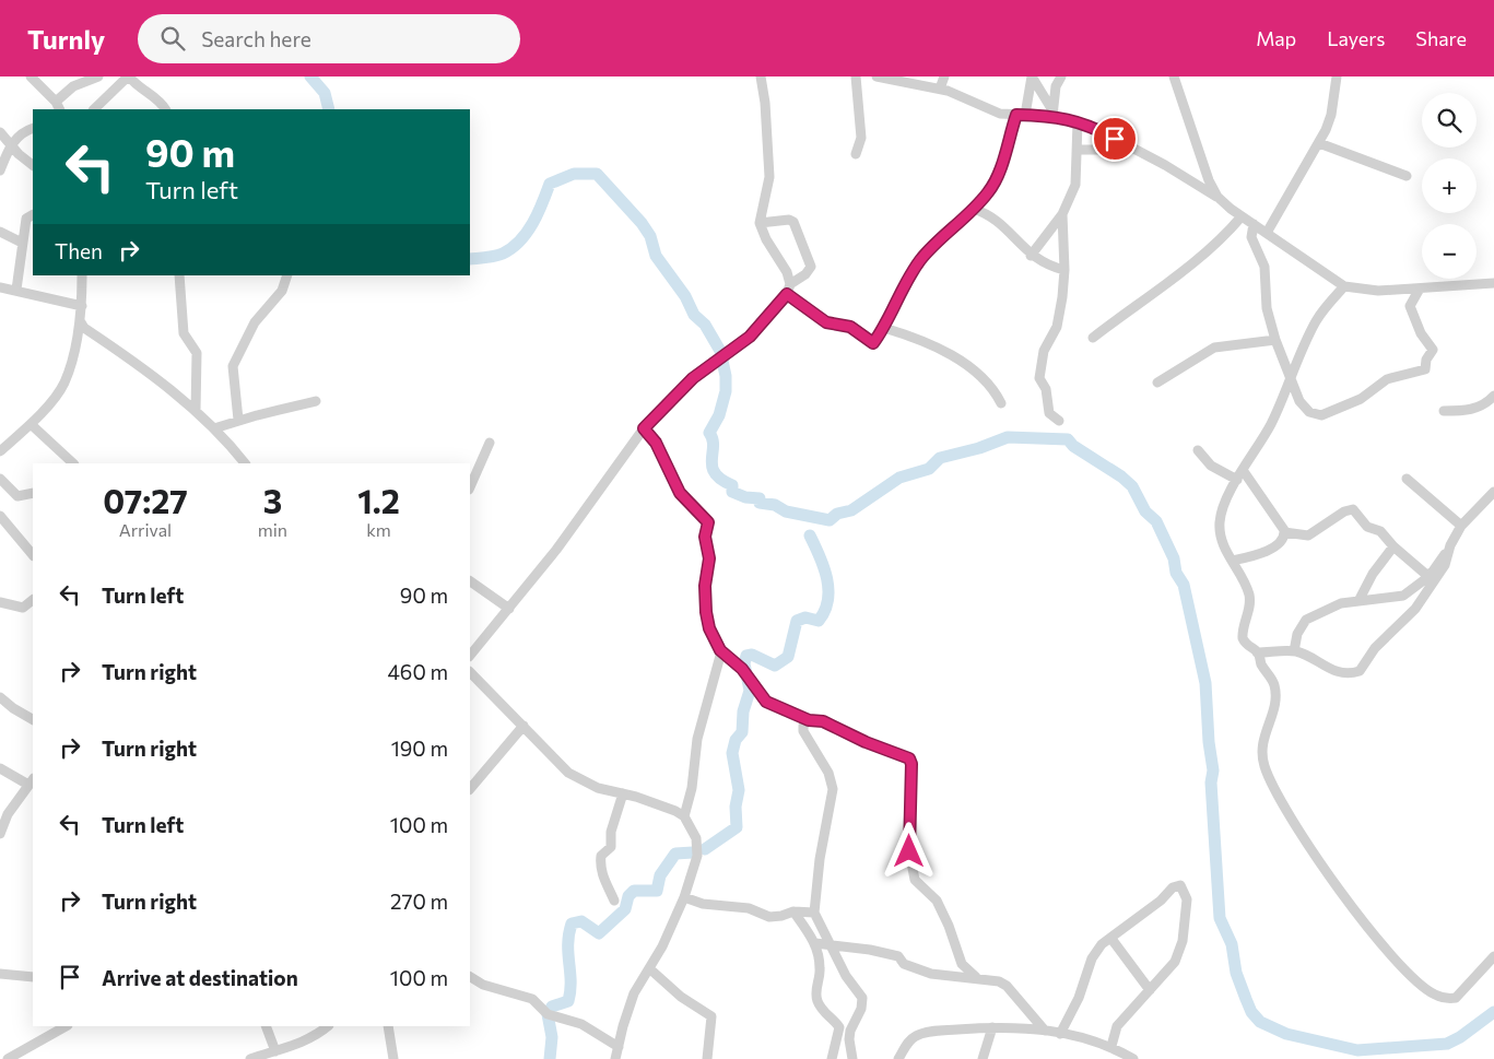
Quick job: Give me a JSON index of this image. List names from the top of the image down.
{
  "page": {
    "header": "Turnly",
    "search": "Search here",
    "nav": ["Map", "Layers", "Share"],
    "map_buttons": ["+", "−"],
    "turn": ["90 m", "Turn left"],
    "then": "Then",
    "eta": [
      "07:27",
      "Arrival",
      "3",
      "min",
      "1.2",
      "km"
    ],
    "list": [
      {
        "name": "Turn left",
        "value": "90 m"
      },
      {
        "name": "Turn right",
        "value": "460 m"
      },
      {
        "name": "Turn right",
        "value": "190 m"
      },
      {
        "name": "Turn left",
        "value": "100 m"
      },
      {
        "name": "Turn right",
        "value": "270 m"
      },
      {
        "name": "Arrive at destination",
        "value": "100 m"
      }
    ]
  }
}
